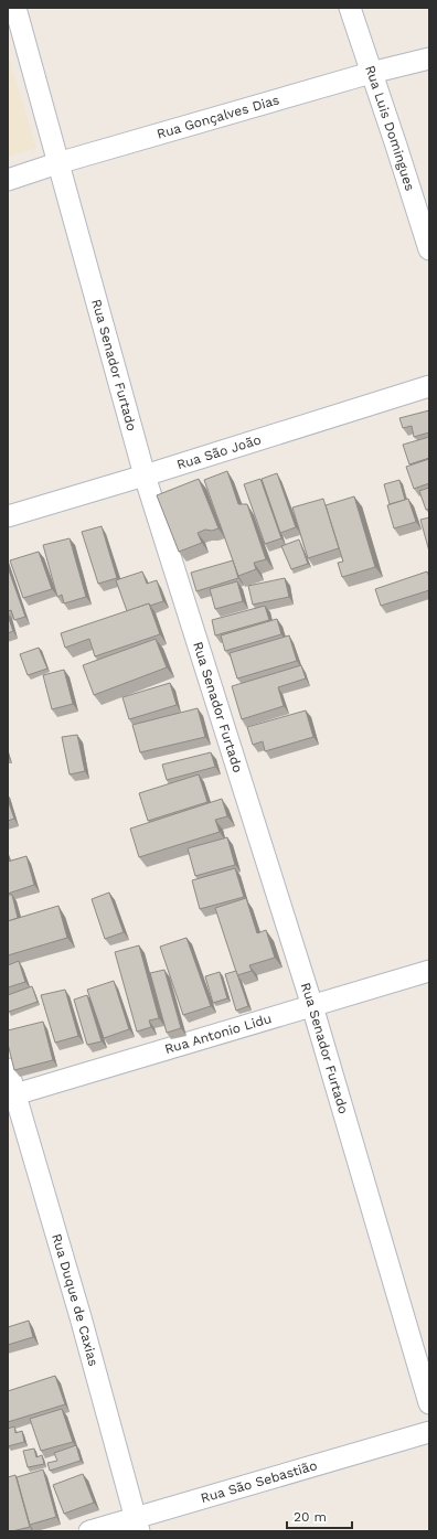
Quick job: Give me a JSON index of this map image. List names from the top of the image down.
{
  "streets": {
    "street": [
      "Rua Gonçalves Dias",
      "Rua Luis Domingues",
      "Rua Senador Furtado",
      "Rua São João",
      "Rua Antonio Lidu",
      "Rua Duque de Caxias",
      "Rua São Sebastião"
    ]
  },
  "crossings": [
    ["Rua Gonçalves Dias", "Rua Luis Domingues"],
    ["Rua Gonçalves Dias", "Rua Senador Furtado"],
    ["Rua Senador Furtado", "Rua São João"],
    ["Rua Senador Furtado", "Rua Antonio Lidu"],
    ["Rua Antonio Lidu", "Rua Duque de Caxias"],
    ["Rua Duque de Caxias", "Rua São Sebastião"]
  ],
  "scale_bar": "20 m"
}
